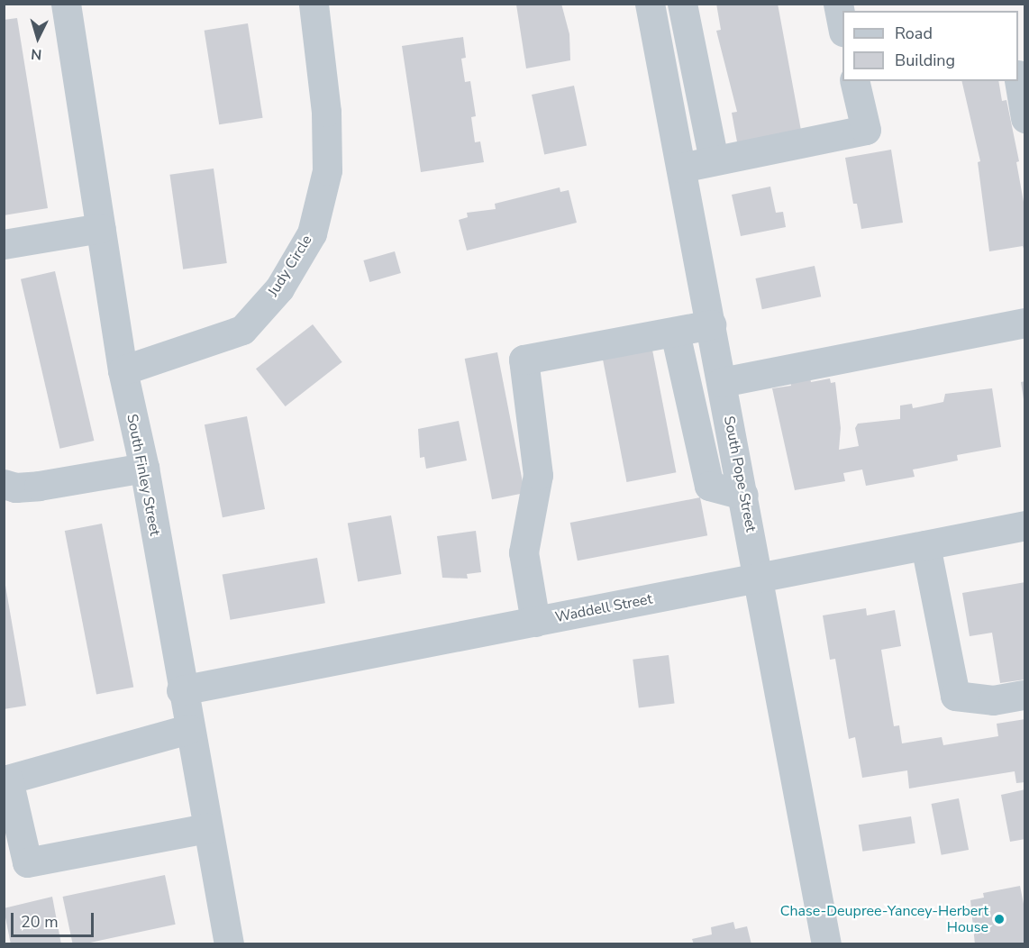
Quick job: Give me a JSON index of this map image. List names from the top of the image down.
{
  "streets": {
    "street": [
      "Judy Circle",
      "South Pope Street",
      "South Finley Street",
      "Waddell Street"
    ]
  },
  "crossings": [
    ["Judy Circle", "South Finley Street"],
    ["South Pope Street", "Waddell Street"],
    ["South Finley Street", "Waddell Street"]
  ],
  "places": ["Chase-Deupree-Yancey-Herbert House"],
  "legend": ["Road", "Building"],
  "scale_bar": "20 m",
  "north": "bottom"
}
